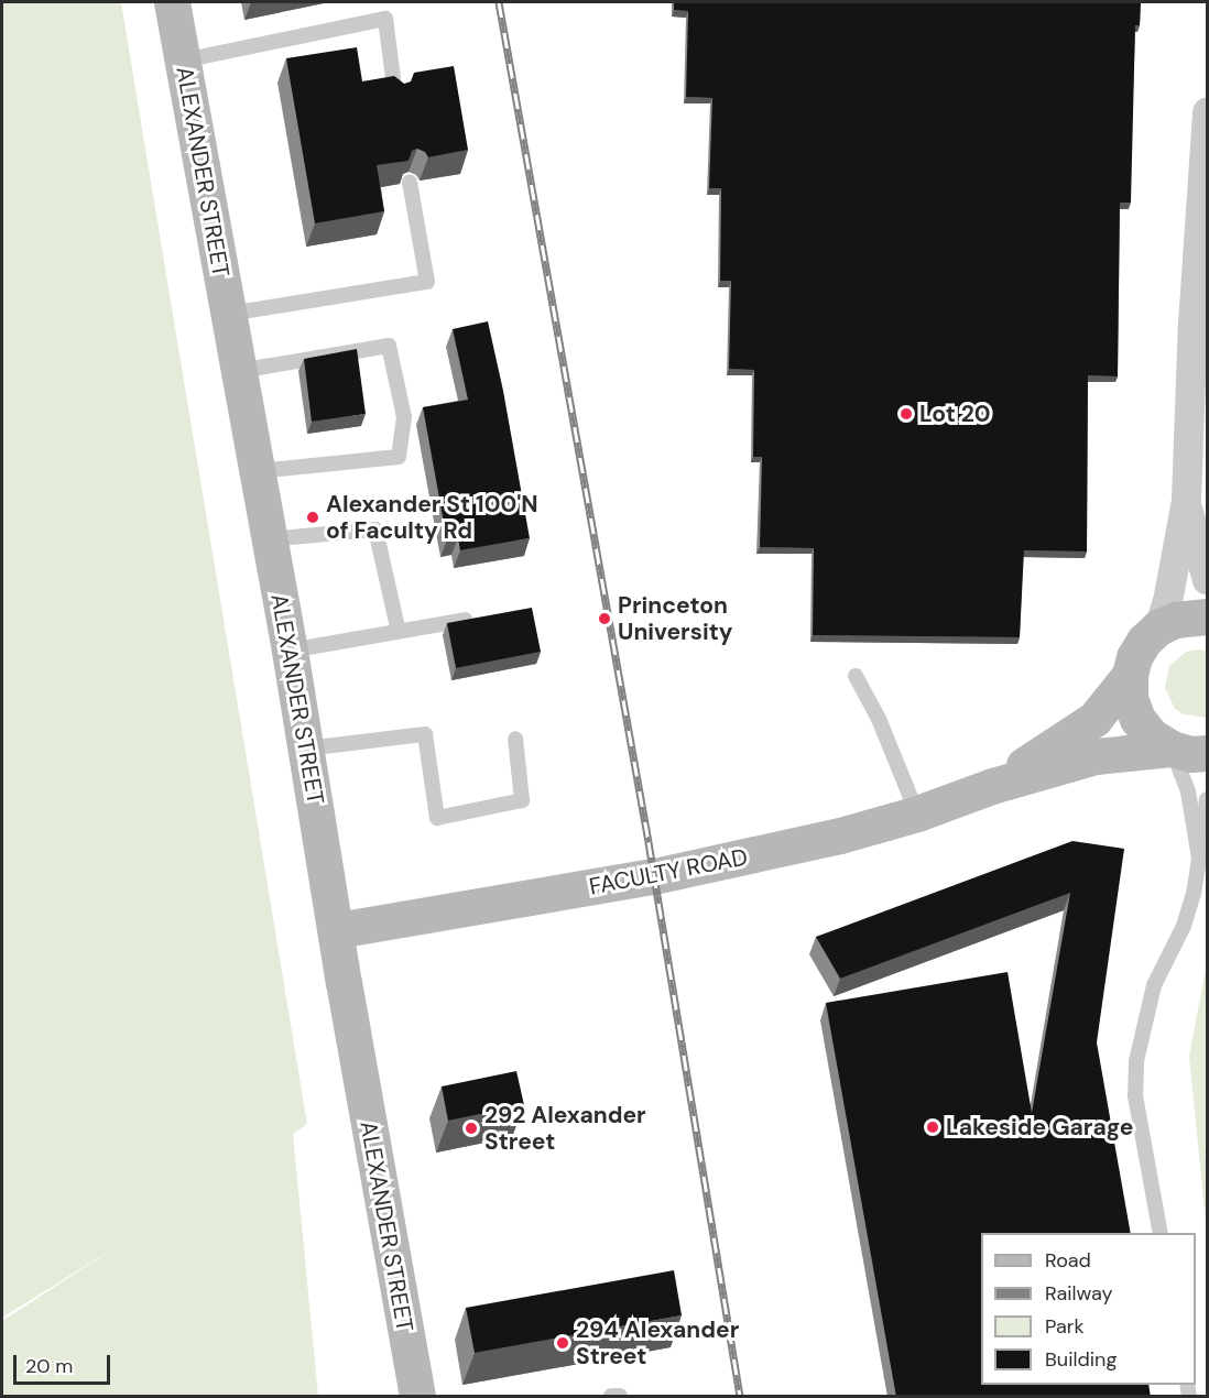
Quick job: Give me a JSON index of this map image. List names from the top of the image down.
{
  "streets": {
    "main road": ["ALEXANDER STREET", "FACULTY ROAD"]
  },
  "crossings": [
    ["ALEXANDER STREET", "FACULTY ROAD"]
  ],
  "places": [
    "Lot 20",
    "Alexander St 100'N of Faculty Rd",
    "Princeton University",
    "Lakeside Garage",
    "292 Alexander Street",
    "294 Alexander Street"
  ],
  "legend": [
    "Road",
    "Railway",
    "Park",
    "Building"
  ],
  "scale_bar": "20 m"
}
